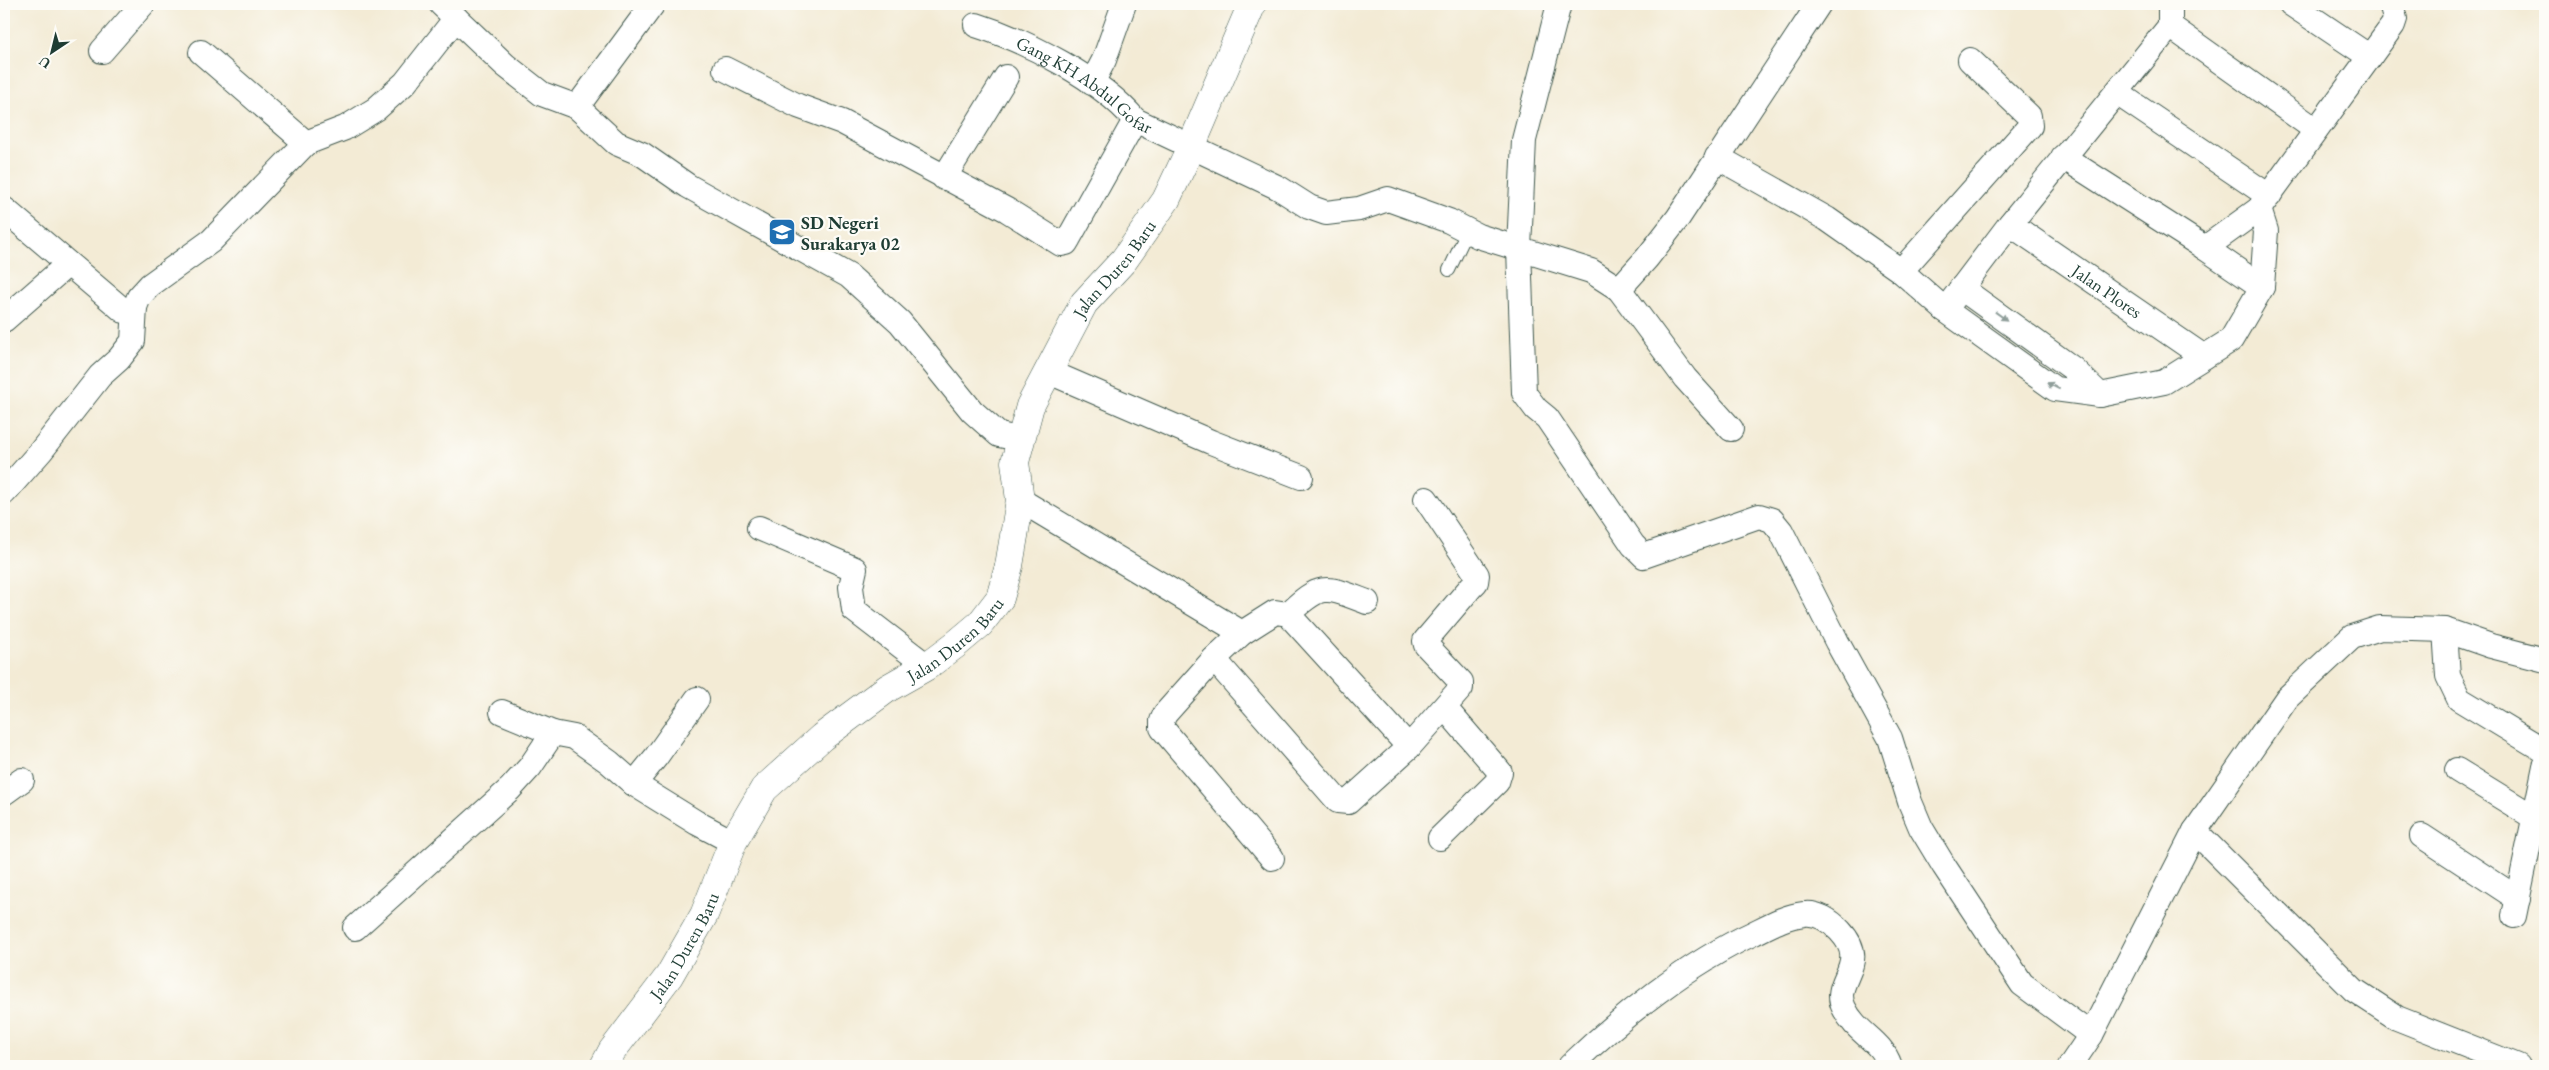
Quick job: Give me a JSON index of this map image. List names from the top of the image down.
{
  "streets": {
    "street": ["Gang KH Abdul Gofar", "Jalan Duren Baru", "Jalan Plores"]
  },
  "crossings": [
    ["Gang KH Abdul Gofar", "Jalan Duren Baru"]
  ],
  "places": {
    "school or university": ["SD Negeri Surakarya 02"]
  },
  "north": "bottom left"
}
